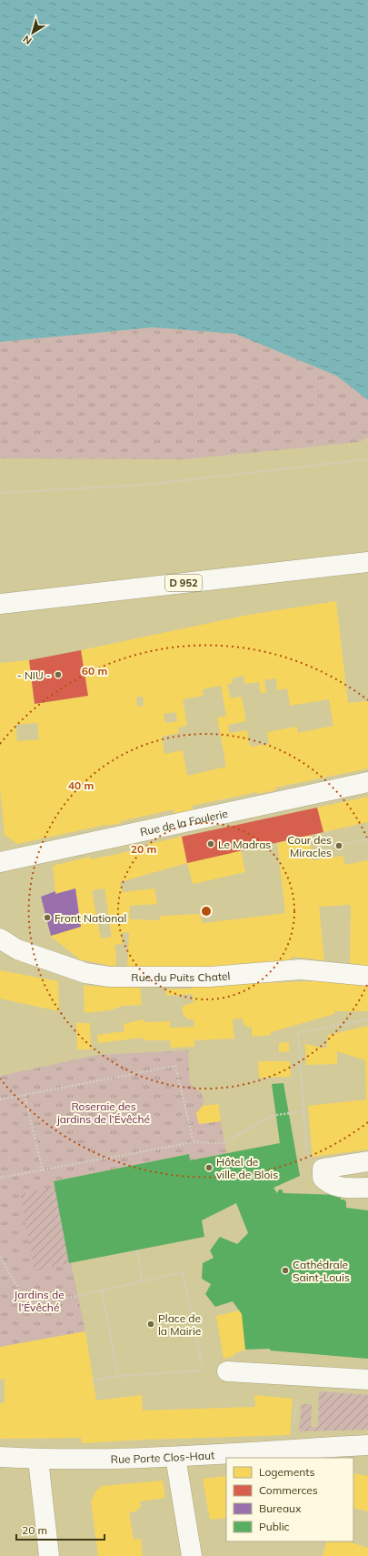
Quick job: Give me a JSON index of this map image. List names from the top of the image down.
{
  "streets": {
    "street": [
      "D 952",
      "Rue de la Foulerie",
      "Rue du Puits Chatel",
      "Rue Porte Clos-Haut"
    ]
  },
  "parks": ["Roseraie des jardins de l’Évêché", "Jardins de l’Évêché"],
  "places": [
    "‑ NIU ‑",
    "Le Madras",
    "Cour des Miracles",
    "Front National",
    "Hôtel de ville de Blois",
    "Cathédrale Saint-Louis",
    "Place de la Mairie"
  ],
  "legend": [
    "Logements",
    "Commerces",
    "Bureaux",
    "Public"
  ],
  "scale_bar": "20 m",
  "north": "bottom left",
  "rings": ["60 m", "40 m", "20 m"]
}
